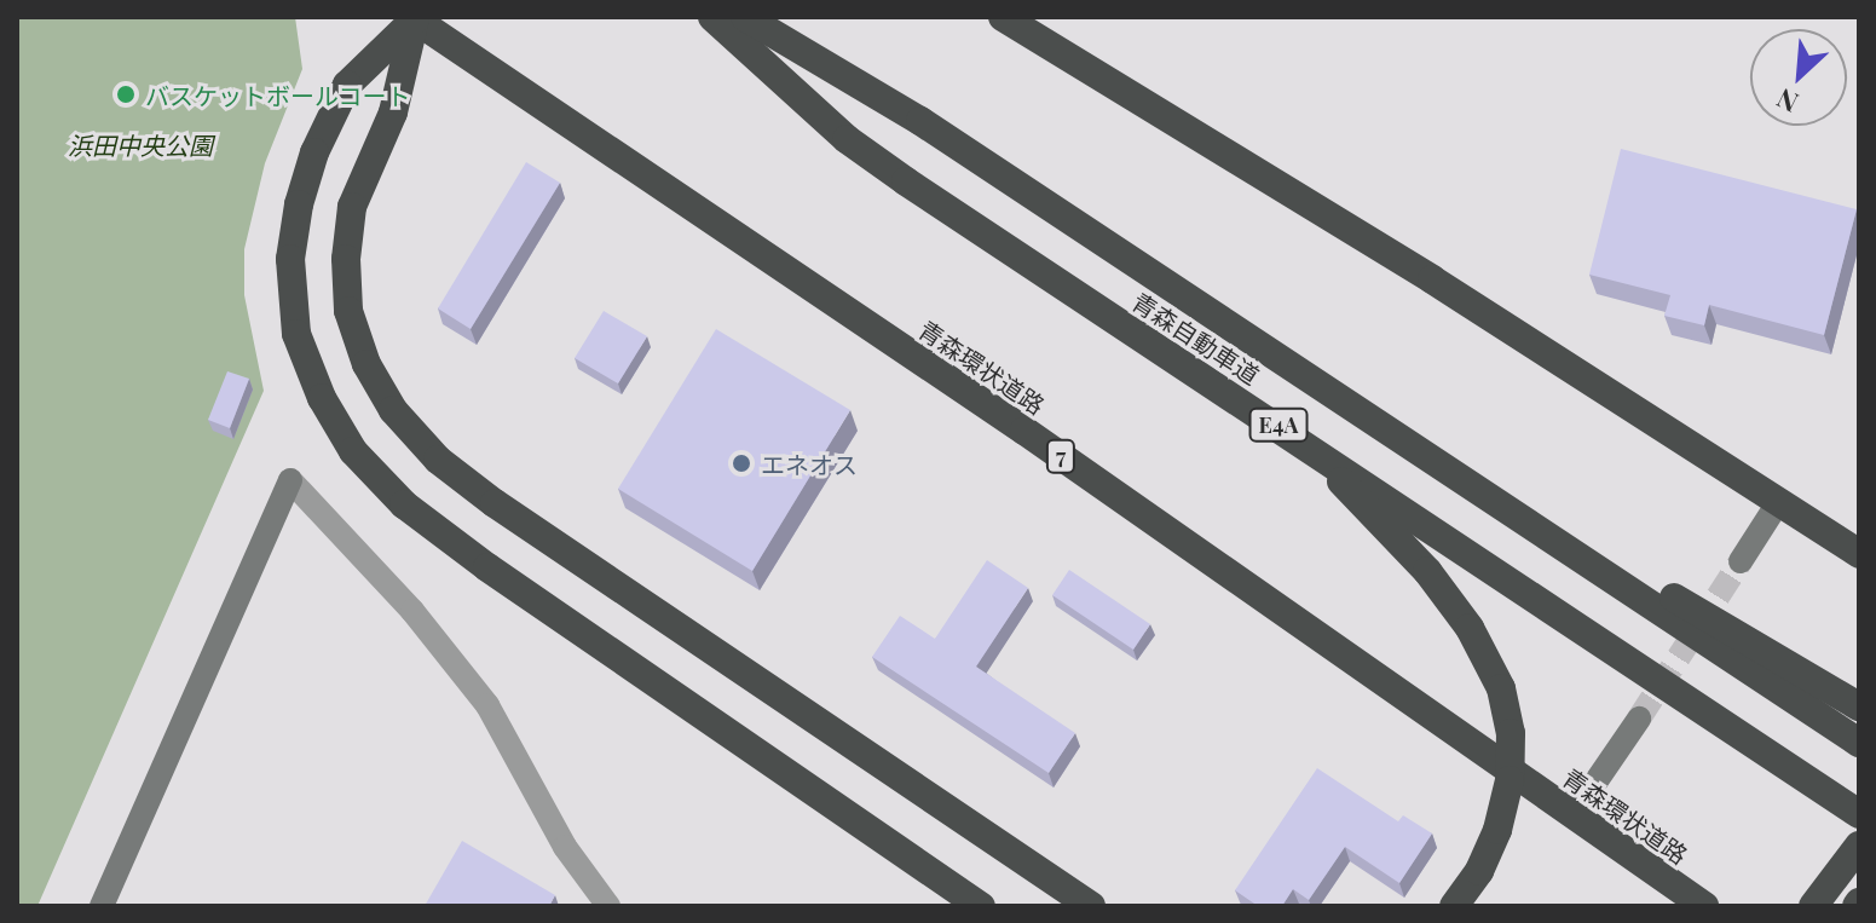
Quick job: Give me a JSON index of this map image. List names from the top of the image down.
{
  "streets": {
    "highway": [
      "青森自動車道",
      "青森環状道路",
      "E4A",
      "7"
    ]
  },
  "parks": ["浜田中央公園"],
  "places": ["バスケットボールコート", "エネオス"],
  "north": "bottom left"
}
